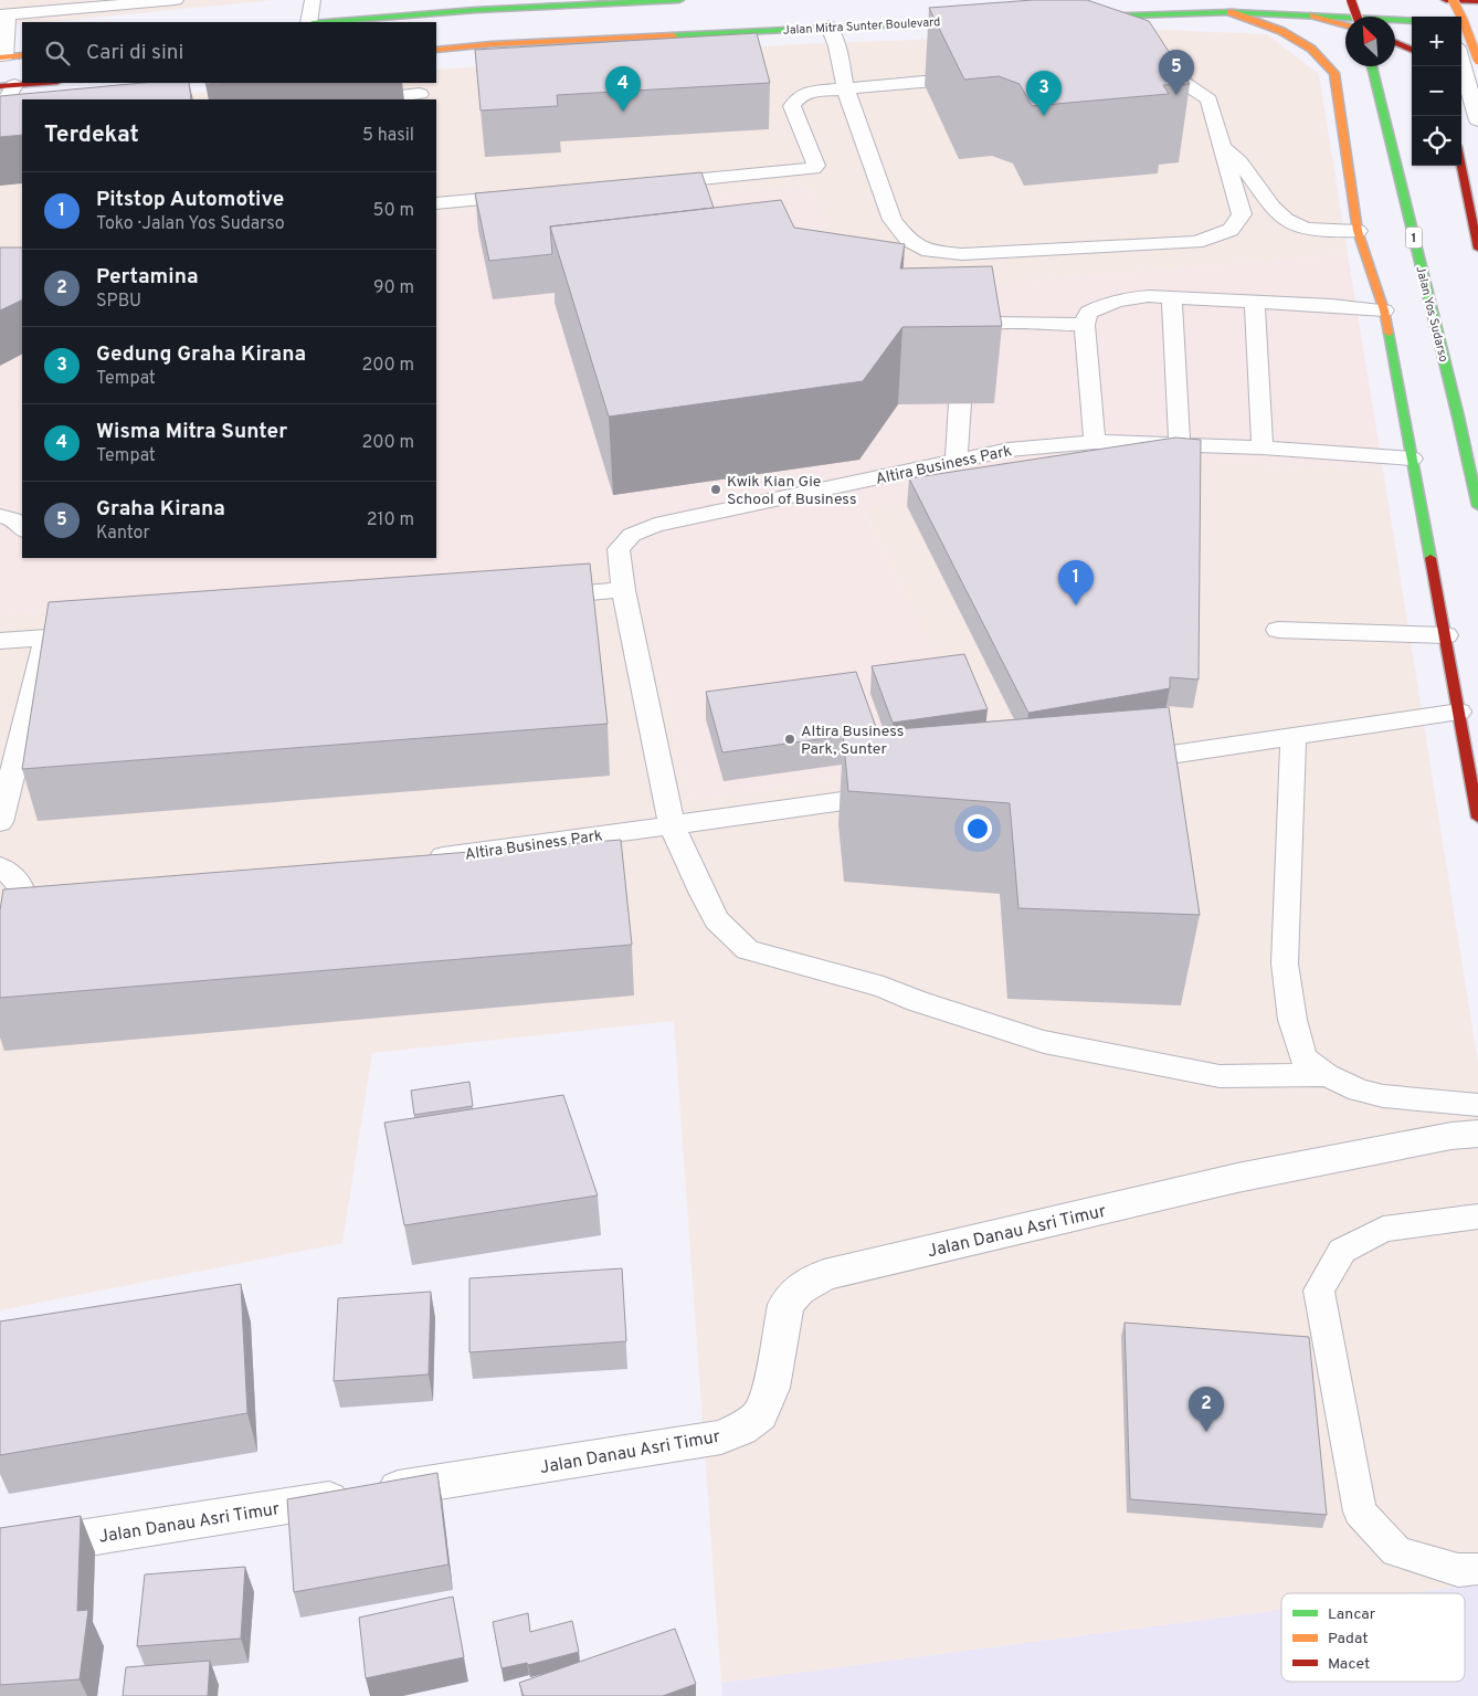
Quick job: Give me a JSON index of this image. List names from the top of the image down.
{
  "streets": {
    "main road": ["Jalan Mitra Sunter Boulevard", "1", "Jalan Yos Sudarso"],
    "street": ["Jalan Danau Asri Timur"],
    "lane": ["Altira Business Park"]
  },
  "places": ["Kwik Kian Gie School of Business", "Altira Business Park, Sunter"],
  "legend": ["Lancar", "Padat", "Macet"],
  "north": "top left",
  "page": {
    "map_buttons": ["+", "−"],
    "search": "Cari di sini",
    "pins": [
      "5",
      "4",
      "3",
      "1",
      "2"
    ],
    "heading": ["Terdekat", "5 hasil"],
    "list": [
      {
        "mark": "1",
        "name": "Pitstop Automotive",
        "note": "Toko · Jalan Yos Sudarso",
        "value": "50 m"
      },
      {
        "mark": "2",
        "name": "Pertamina",
        "note": "SPBU",
        "value": "90 m"
      },
      {
        "mark": "3",
        "name": "Gedung Graha Kirana",
        "note": "Tempat",
        "value": "200 m"
      },
      {
        "mark": "4",
        "name": "Wisma Mitra Sunter",
        "note": "Tempat",
        "value": "200 m"
      },
      {
        "mark": "5",
        "name": "Graha Kirana",
        "note": "Kantor",
        "value": "210 m"
      }
    ]
  }
}
